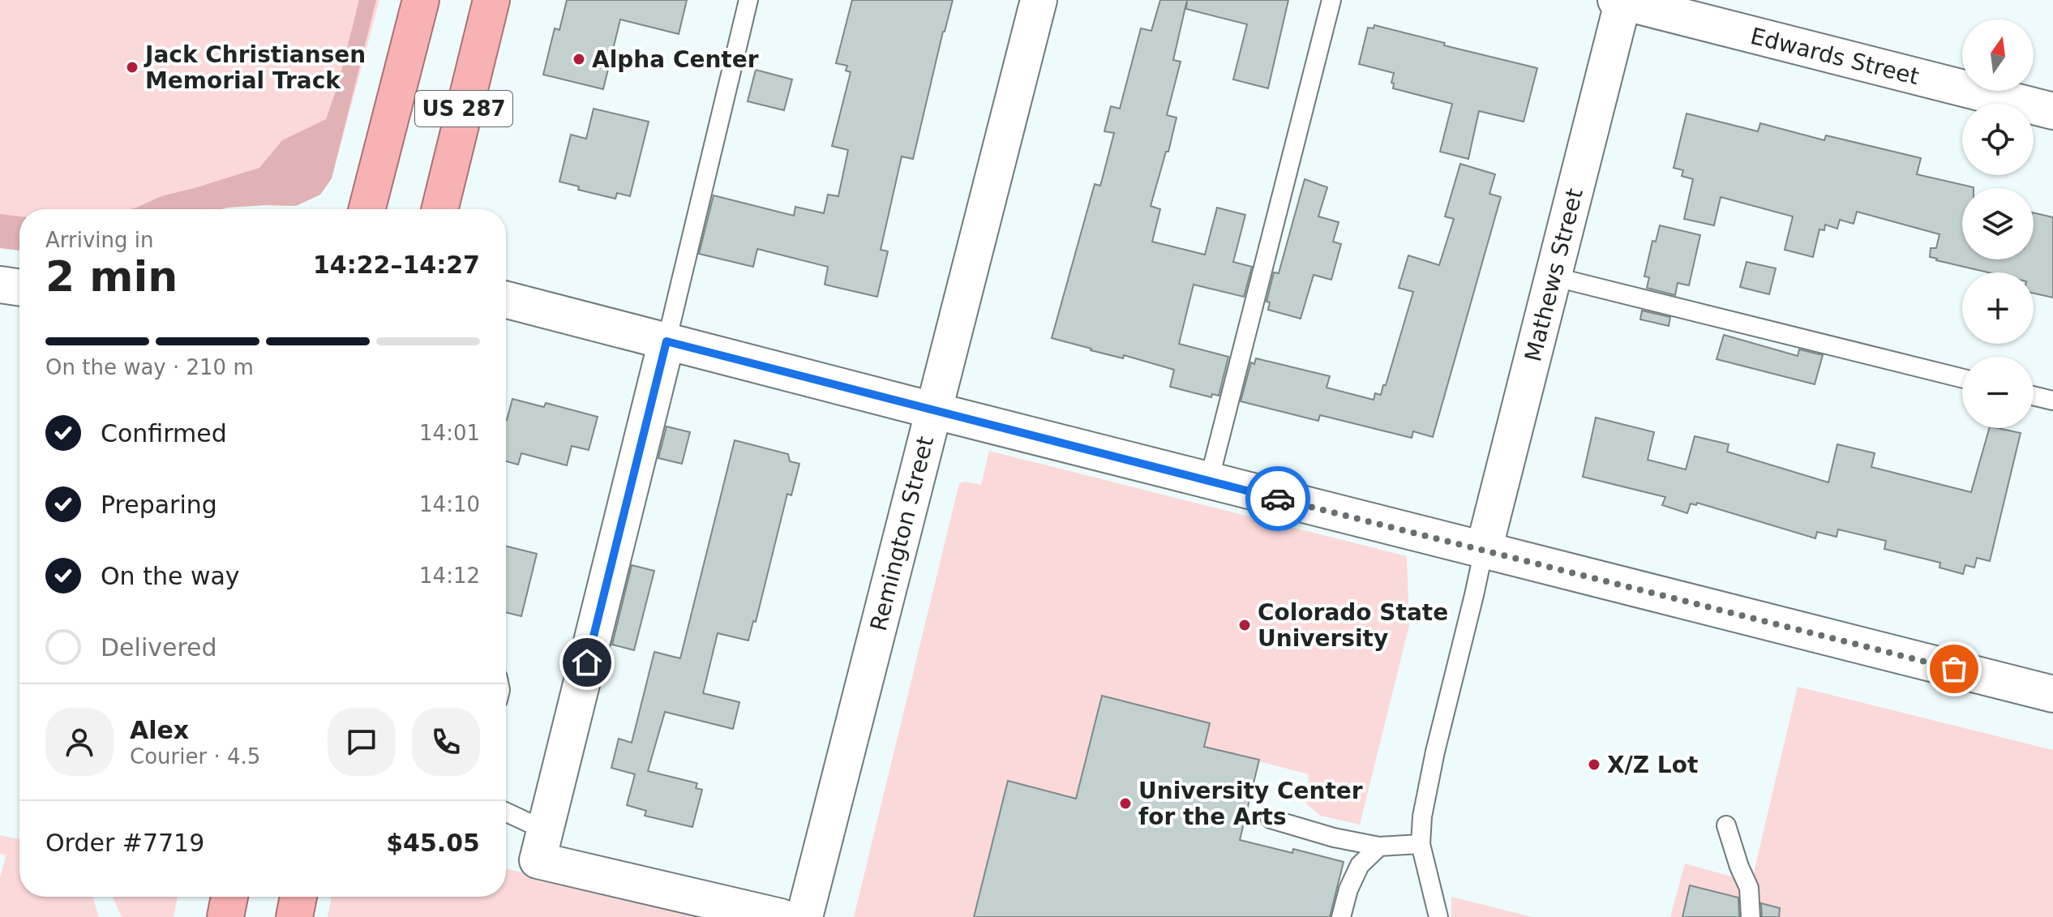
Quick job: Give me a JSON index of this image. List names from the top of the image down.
{
  "streets": {
    "highway": ["US 287"],
    "street": ["Edwards Street", "Mathews Street", "Remington Street"]
  },
  "crossings": [
    ["Edwards Street", "Mathews Street"]
  ],
  "places": [
    "Alpha Center",
    "Jack Christiansen Memorial Track",
    "Colorado State University",
    "X/Z Lot",
    "University Center for the Arts"
  ],
  "north": "top",
  "page": {
    "map_buttons": ["+", "−"],
    "heading": ["2 min", "Arriving in", "14:22–14:27"],
    "panel": [
      "Alex",
      "Courier · 4.5",
      "Order #7719",
      "$45.05"
    ],
    "bar": "On the way · 210 m",
    "list": [
      ["Confirmed", "14:01"],
      ["Preparing", "14:10"],
      ["On the way", "14:12"],
      "Delivered"
    ]
  }
}
